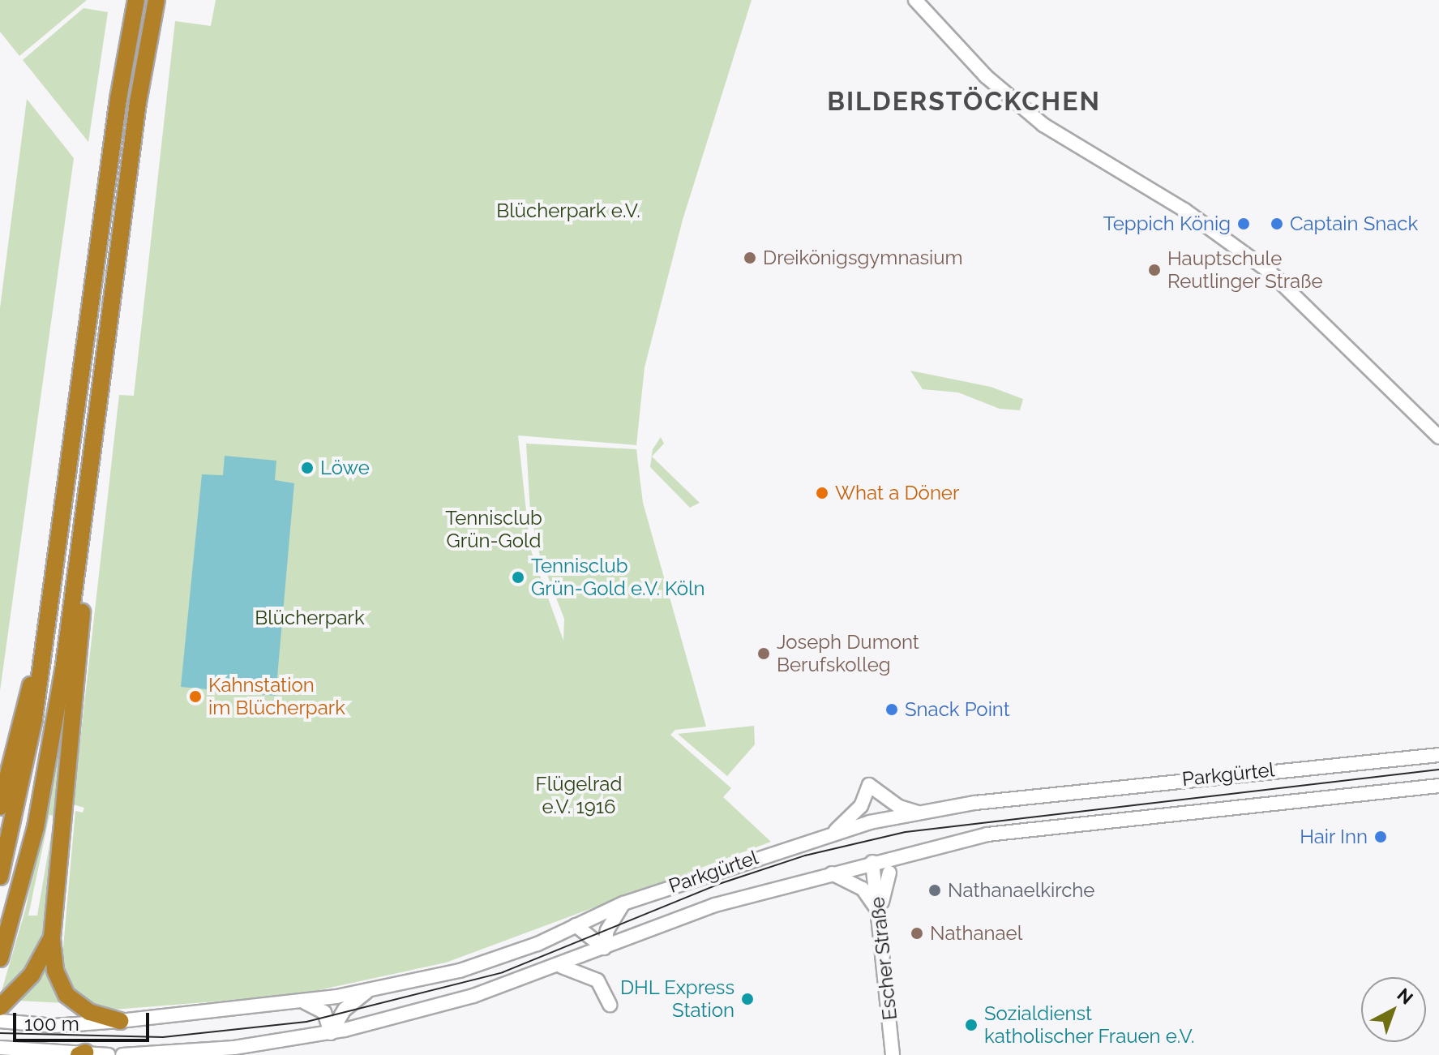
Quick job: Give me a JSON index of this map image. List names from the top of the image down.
{
  "streets": {
    "main road": ["Parkgürtel", "Escher Straße"]
  },
  "crossings": [
    ["Parkgürtel", "Escher Straße"]
  ],
  "districts": ["BILDERSTÖCKCHEN"],
  "parks": [
    "Blücherpark e.V.",
    "Tennisclub Grün-Gold",
    "Blücherpark",
    "Flügelrad e.V. 1916"
  ],
  "places": [
    "Teppich König",
    "Captain Snack",
    "Dreikönigsgymnasium",
    "Hauptschule Reutlinger Straße",
    "Löwe",
    "What a Döner",
    "Tennisclub Grün-Gold e.V. Köln",
    "Joseph Dumont Berufskolleg",
    "Kahnstation im Blücherpark",
    "Snack Point",
    "Hair Inn",
    "Nathanaelkirche",
    "Nathanael",
    "DHL Express Station",
    "Sozialdienst katholischer Frauen e.V."
  ],
  "scale_bar": "100 m",
  "north": "top right"
}
